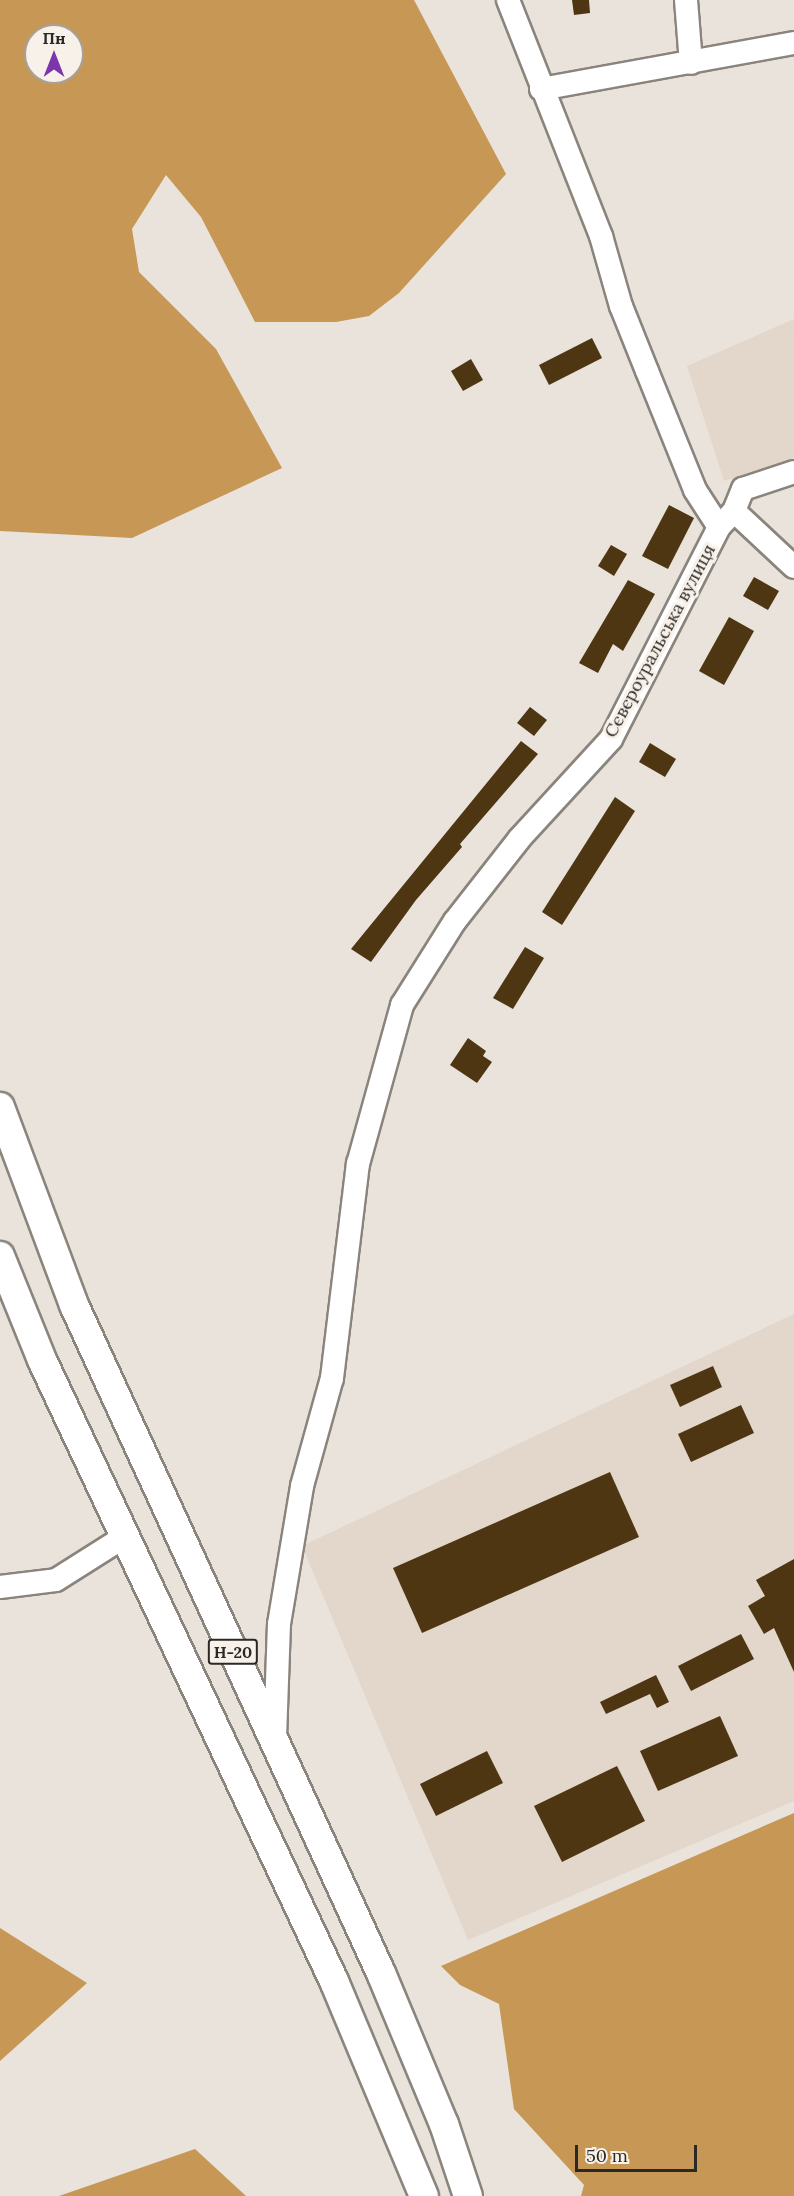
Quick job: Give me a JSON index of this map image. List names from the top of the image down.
{
  "streets": {
    "main road": ["Н-20"],
    "street": ["Сєвєроуральська вулиця"]
  },
  "crossings": [
    ["Сєвєроуральська вулиця", "Н-20"]
  ],
  "scale_bar": "50 m",
  "north": "top"
}
